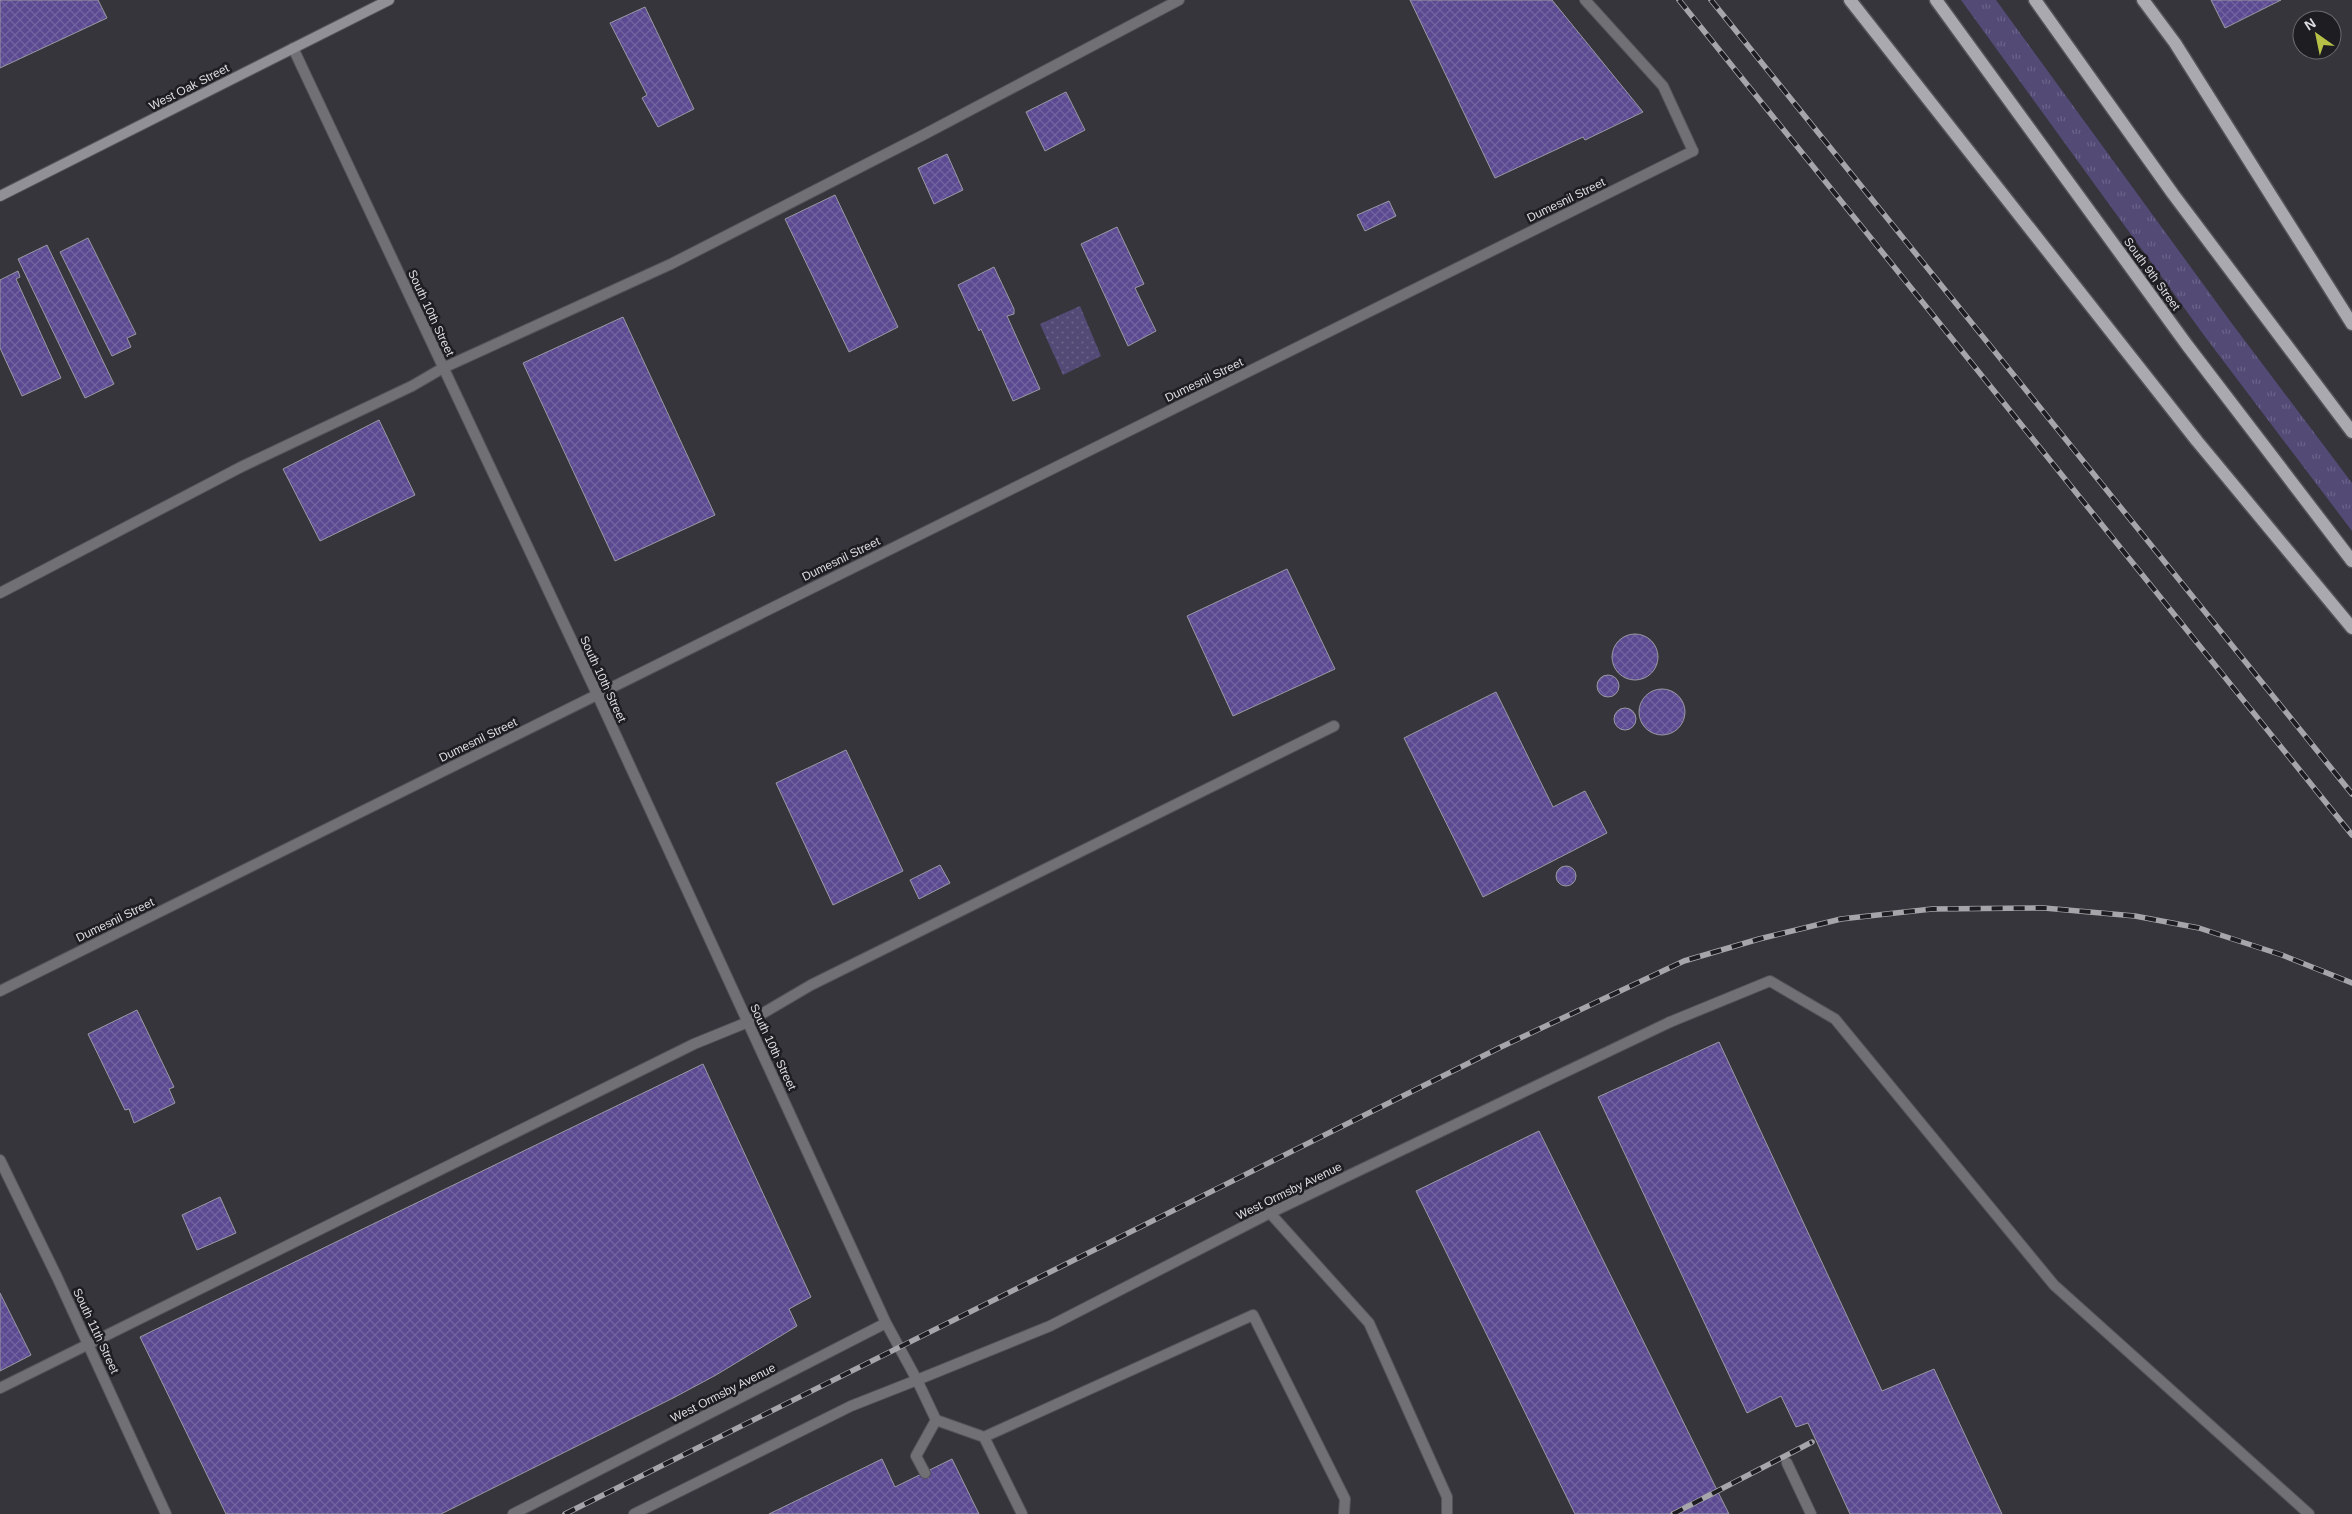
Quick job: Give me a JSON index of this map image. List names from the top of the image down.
{
  "streets": {
    "main road": ["West Oak Street", "South 9th Street"],
    "street": [
      "Dumesnil Street",
      "South 10th Street",
      "West Ormsby Avenue",
      "South 11th Street"
    ]
  },
  "crossings": [
    ["West Oak Street", "South 10th Street"],
    ["Dumesnil Street", "South 10th Street"],
    ["South 10th Street", "West Ormsby Avenue"]
  ],
  "north": "top left"
}
